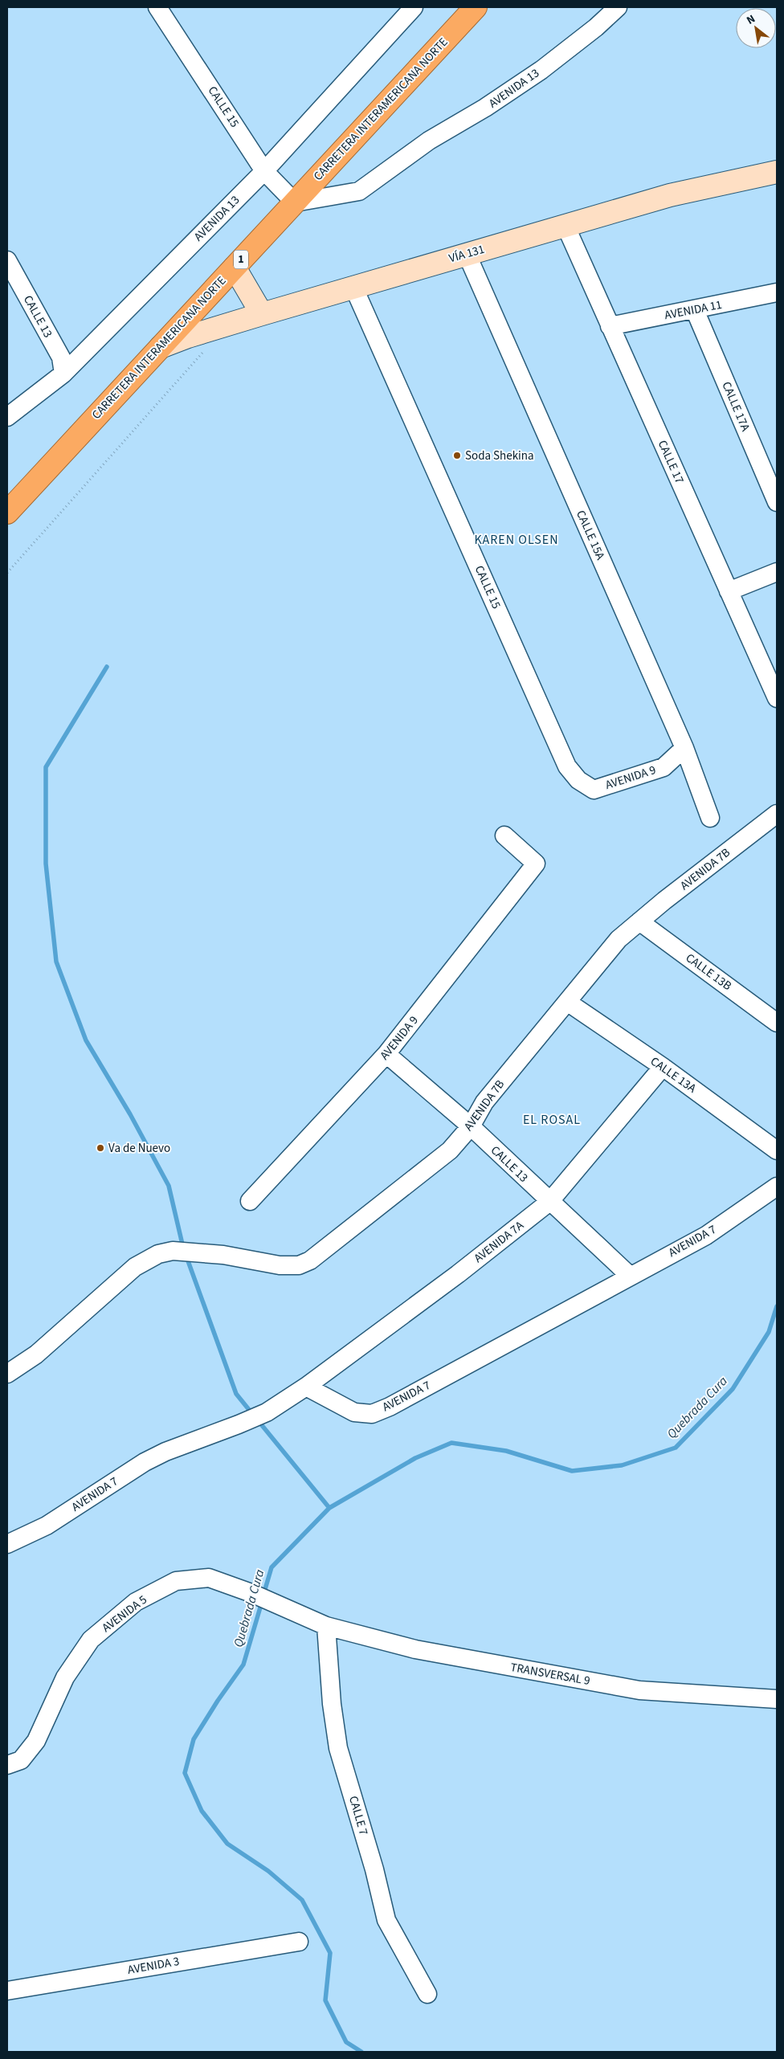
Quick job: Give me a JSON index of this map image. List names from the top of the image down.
{
  "streets": {
    "highway": ["CARRETERA INTERAMERICANA NORTE", "1"],
    "main road": ["VÍA 131"],
    "street": [
      "AVENIDA 13",
      "CALLE 15",
      "AVENIDA 11",
      "CALLE 13",
      "CALLE 17A",
      "CALLE 17",
      "CALLE 15A",
      "AVENIDA 9",
      "AVENIDA 7B",
      "CALLE 13B",
      "CALLE 13A",
      "AVENIDA 7",
      "AVENIDA 7A",
      "AVENIDA 5",
      "TRANSVERSAL 9",
      "CALLE 7",
      "AVENIDA 3"
    ]
  },
  "crossings": [
    ["AVENIDA 13", "CALLE 15"],
    ["AVENIDA 13", "CARRETERA INTERAMERICANA NORTE"],
    ["AVENIDA 13", "CALLE 13"],
    ["CALLE 15", "CARRETERA INTERAMERICANA NORTE"],
    ["CALLE 15", "VÍA 131"],
    ["CALLE 15", "AVENIDA 9"],
    ["CARRETERA INTERAMERICANA NORTE", "VÍA 131"],
    ["VÍA 131", "CALLE 17"],
    ["VÍA 131", "CALLE 15A"],
    ["AVENIDA 11", "CALLE 17A"],
    ["AVENIDA 11", "CALLE 17"],
    ["CALLE 13", "AVENIDA 9"],
    ["CALLE 13", "AVENIDA 7B"],
    ["CALLE 13", "AVENIDA 7"],
    ["CALLE 13", "AVENIDA 7A"],
    ["CALLE 15A", "AVENIDA 9"],
    ["AVENIDA 7B", "CALLE 13B"],
    ["AVENIDA 7B", "CALLE 13A"],
    ["CALLE 13A", "AVENIDA 7A"],
    ["AVENIDA 7", "AVENIDA 7A"],
    ["AVENIDA 5", "TRANSVERSAL 9"],
    ["AVENIDA 5", "CALLE 7"],
    ["TRANSVERSAL 9", "CALLE 7"]
  ],
  "districts": ["KAREN OLSEN", "EL ROSAL"],
  "water": ["Quebrada Cura"],
  "places": ["Soda Shekina", "Va de Nuevo"],
  "north": "top left"
}
